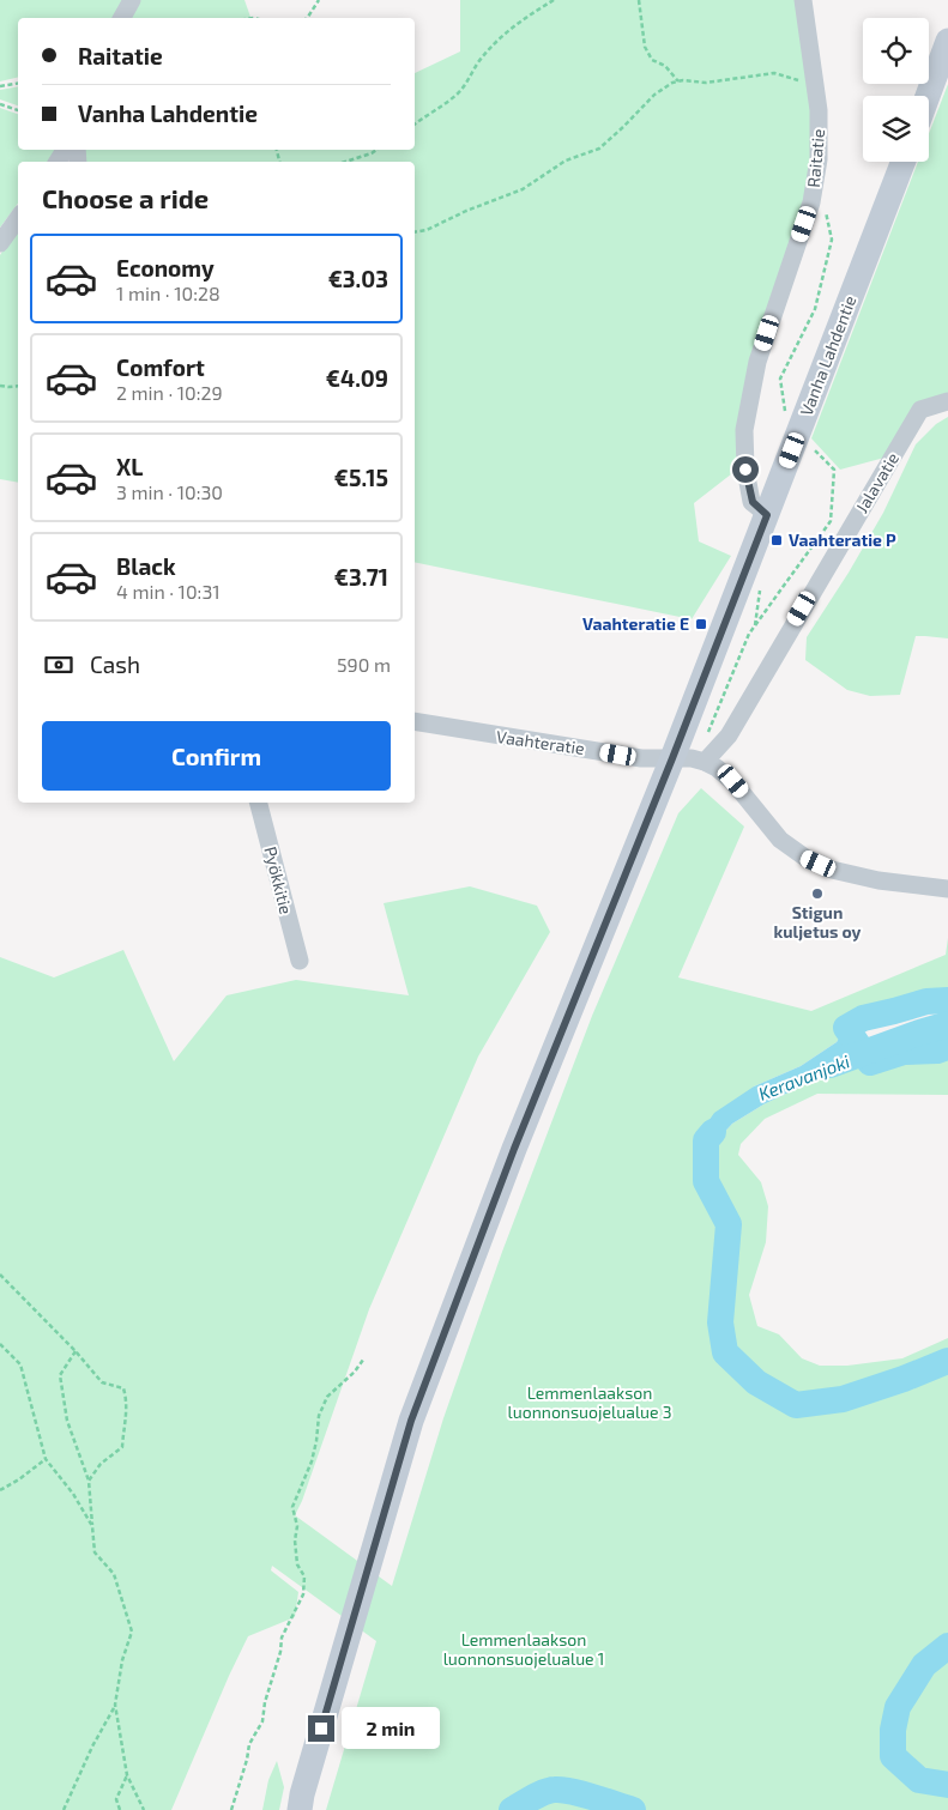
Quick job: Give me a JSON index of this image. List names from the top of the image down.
{
  "streets": {
    "main road": ["Vanha Lahdentie"],
    "street": [
      "Raitatie",
      "Jalavatie",
      "Vaahteratie",
      "Pyökkitie"
    ]
  },
  "crossings": [
    ["Raitatie", "Vanha Lahdentie"],
    ["Vanha Lahdentie", "Jalavatie"],
    ["Vanha Lahdentie", "Vaahteratie"],
    ["Jalavatie", "Vaahteratie"]
  ],
  "water": ["Keravanjoki"],
  "parks": ["Lemmenlaakson luonnonsuojelualue 3", "Lemmenlaakson luonnonsuojelualue 1"],
  "places": {
    "transit": ["Vaahteratie P", "Vaahteratie E"],
    "other": ["Stigun kuljetus oy"]
  },
  "page": {
    "banner": ["Raitatie", "Vanha Lahdentie"],
    "heading": "Choose a ride",
    "list": [
      {
        "name": "Economy",
        "note": "1 min · 10:28",
        "value": "€3.03"
      },
      {
        "name": "Comfort",
        "note": "2 min · 10:29",
        "value": "€4.09"
      },
      {
        "name": "XL",
        "note": "3 min · 10:30",
        "value": "€5.15"
      },
      {
        "name": "Black",
        "note": "4 min · 10:31",
        "value": "€3.71"
      }
    ],
    "pay": ["Cash", "590 m"],
    "buttons": "Confirm",
    "bubble": "2 min"
  }
}
